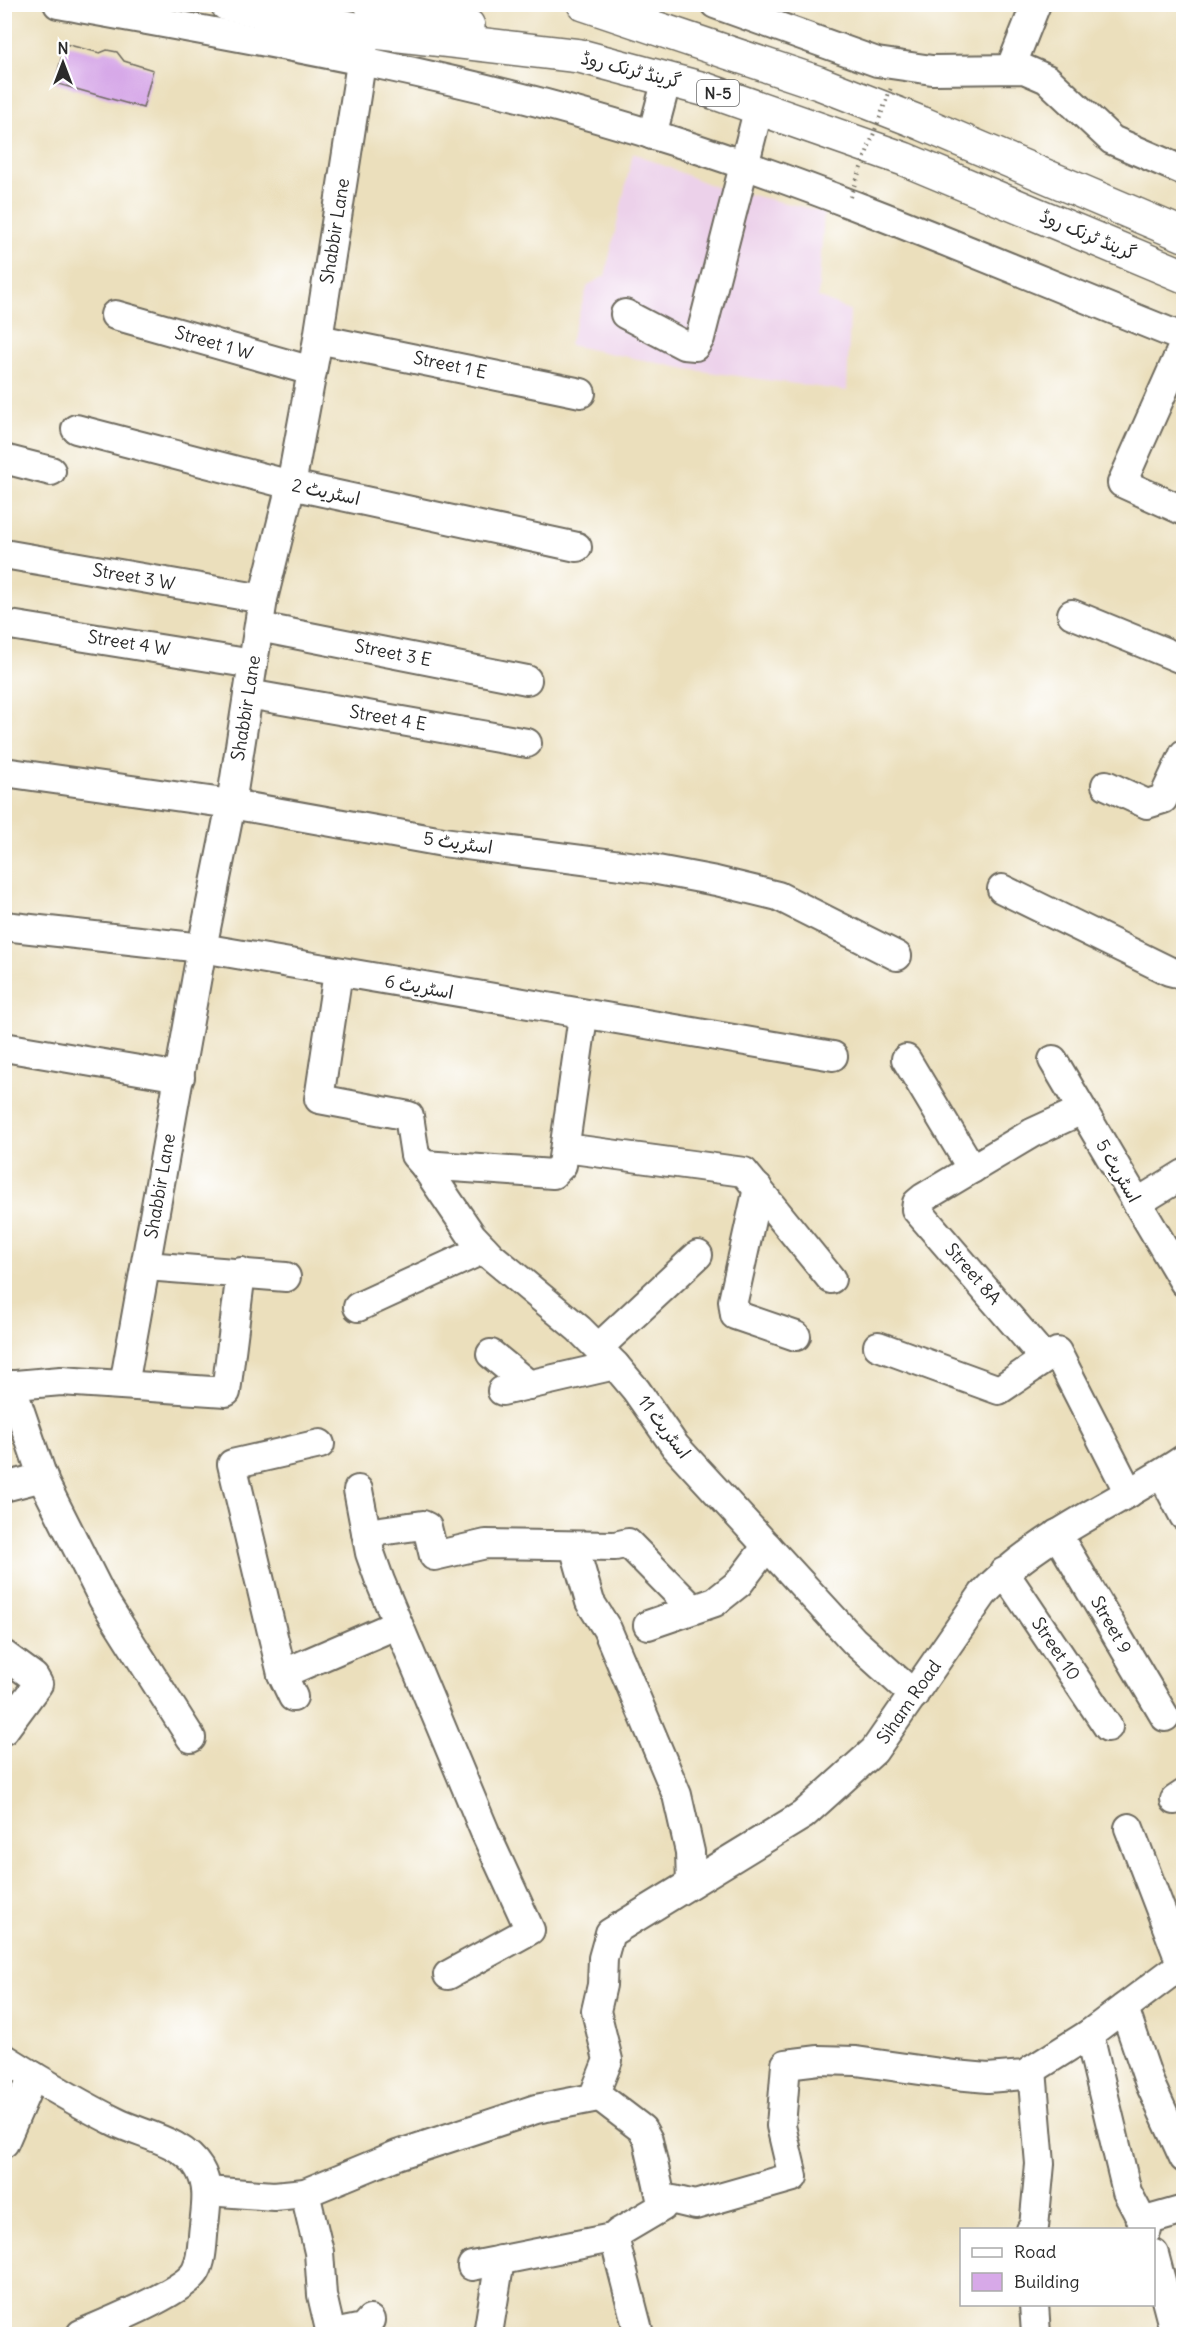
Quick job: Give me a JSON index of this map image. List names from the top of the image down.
{
  "streets": {
    "highway": ["گرینڈ ٹرنک روڈ", "N-5"],
    "street": [
      "Shabbir Lane",
      "Street 1 W",
      "Street 1 E",
      "اسٹریٹ 2",
      "Street 3 W",
      "Street 4 W",
      "Street 3 E",
      "Street 4 E",
      "اسٹریٹ 5",
      "اسٹریٹ 6",
      "Street 8A",
      "اسٹریٹ 11",
      "Street 9",
      "Street 10",
      "Siham Road"
    ]
  },
  "crossings": [
    ["گرینڈ ٹرنک روڈ", "Shabbir Lane"],
    ["Shabbir Lane", "Street 1 W"],
    ["Shabbir Lane", "Street 1 E"],
    ["Shabbir Lane", "اسٹریٹ 2"],
    ["Shabbir Lane", "Street 3 W"],
    ["Shabbir Lane", "Street 4 W"],
    ["Shabbir Lane", "Street 3 E"],
    ["Shabbir Lane", "Street 4 E"],
    ["Shabbir Lane", "اسٹریٹ 5"],
    ["Shabbir Lane", "اسٹریٹ 6"],
    ["اسٹریٹ 5", "Street 8A"],
    ["اسٹریٹ 6", "اسٹریٹ 11"],
    ["Street 8A", "Siham Road"],
    ["اسٹریٹ 11", "Siham Road"],
    ["Street 9", "Siham Road"],
    ["Street 10", "Siham Road"]
  ],
  "legend": ["Road", "Building"],
  "north": "top"
}
